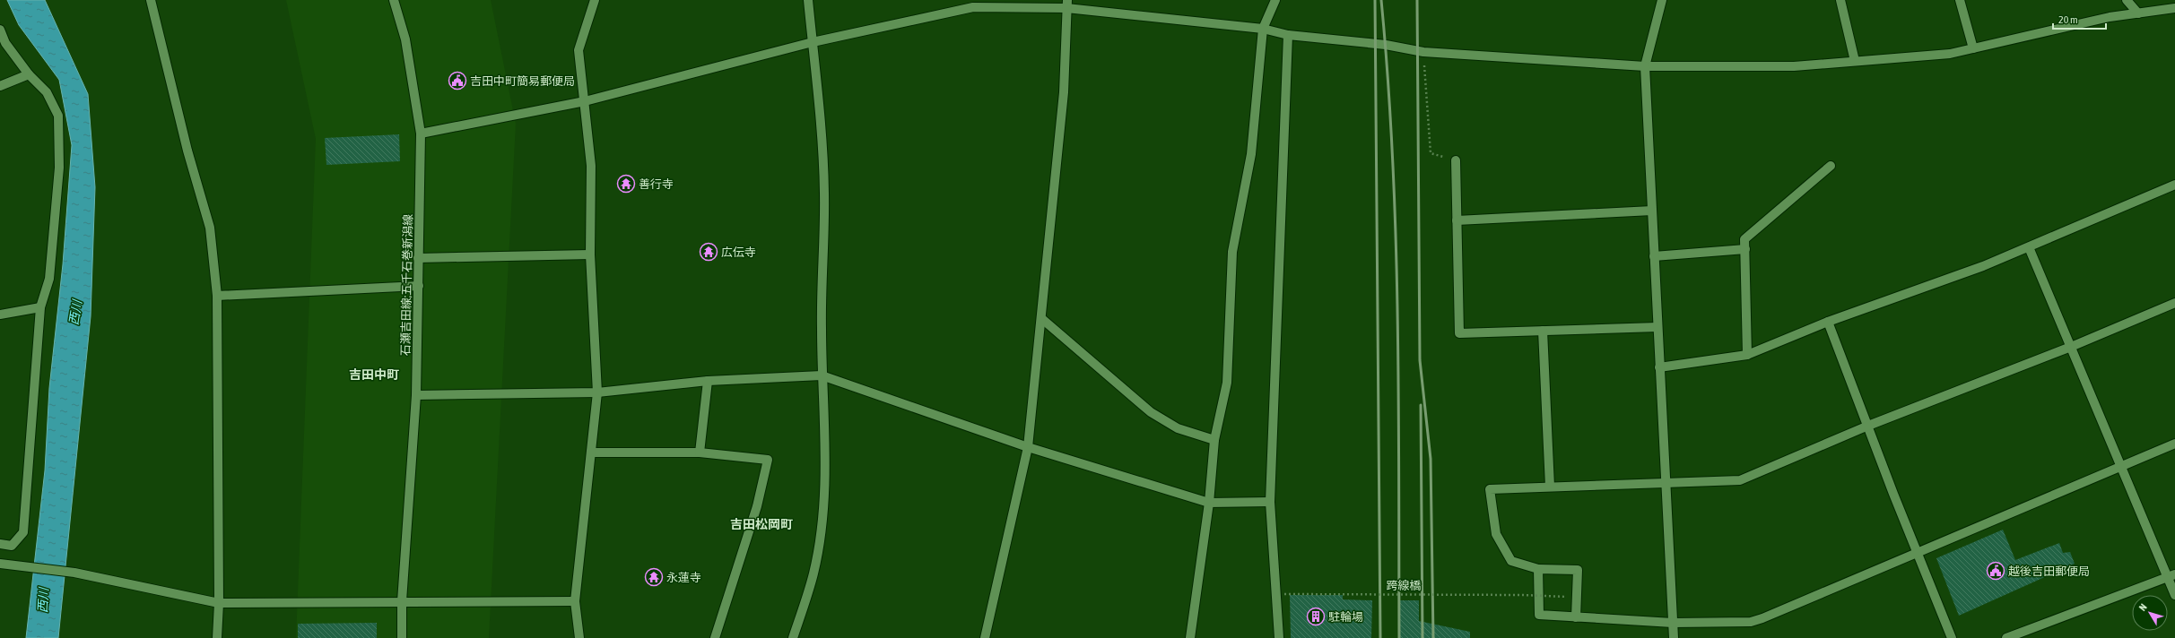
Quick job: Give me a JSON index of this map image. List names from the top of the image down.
{
  "streets": {
    "street": ["石瀬吉田線;五千石巻新潟線"],
    "path": ["跨線橋"]
  },
  "districts": ["吉田中町", "吉田松岡町"],
  "water": ["西川"],
  "places": {
    "public building": ["吉田中町簡易郵便局", "越後吉田郵便局"],
    "temple": ["善行寺", "広伝寺", "永蓮寺"],
    "building": ["駐輪場"]
  },
  "scale_bar": "20 m",
  "north": "top left"
}
